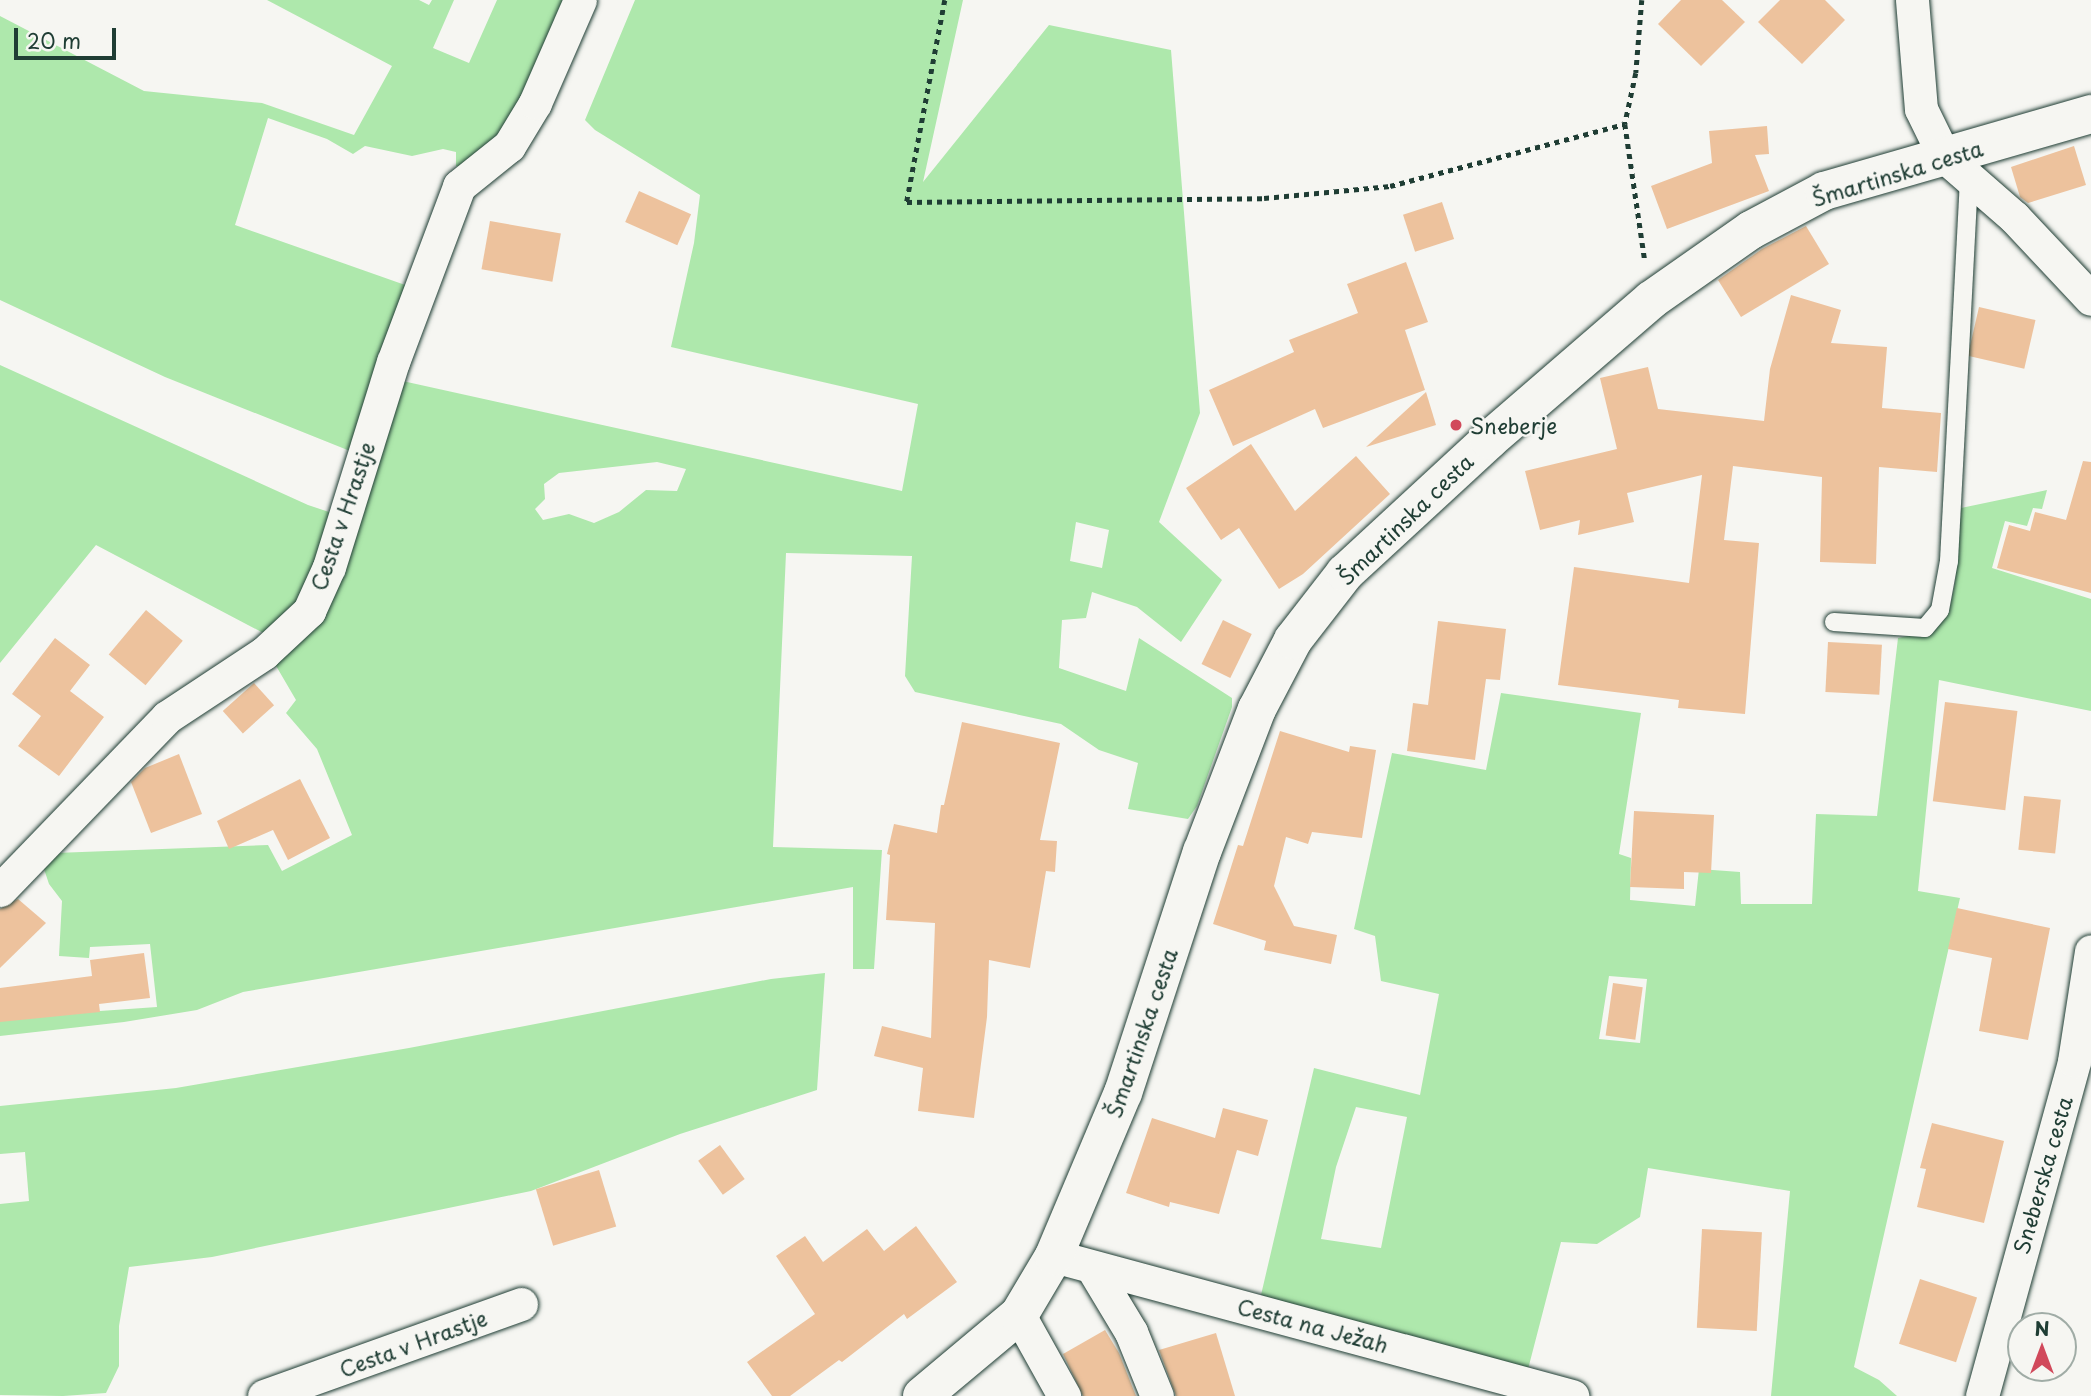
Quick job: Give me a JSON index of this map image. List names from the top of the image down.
{
  "streets": {
    "main road": ["Šmartinska cesta"],
    "street": ["Cesta v Hrastje", "Sneberska cesta", "Cesta na Ježah"]
  },
  "crossings": [
    ["Šmartinska cesta", "Cesta na Ježah"]
  ],
  "places": ["Sneberje"],
  "scale_bar": "20 m",
  "north": "top"
}
